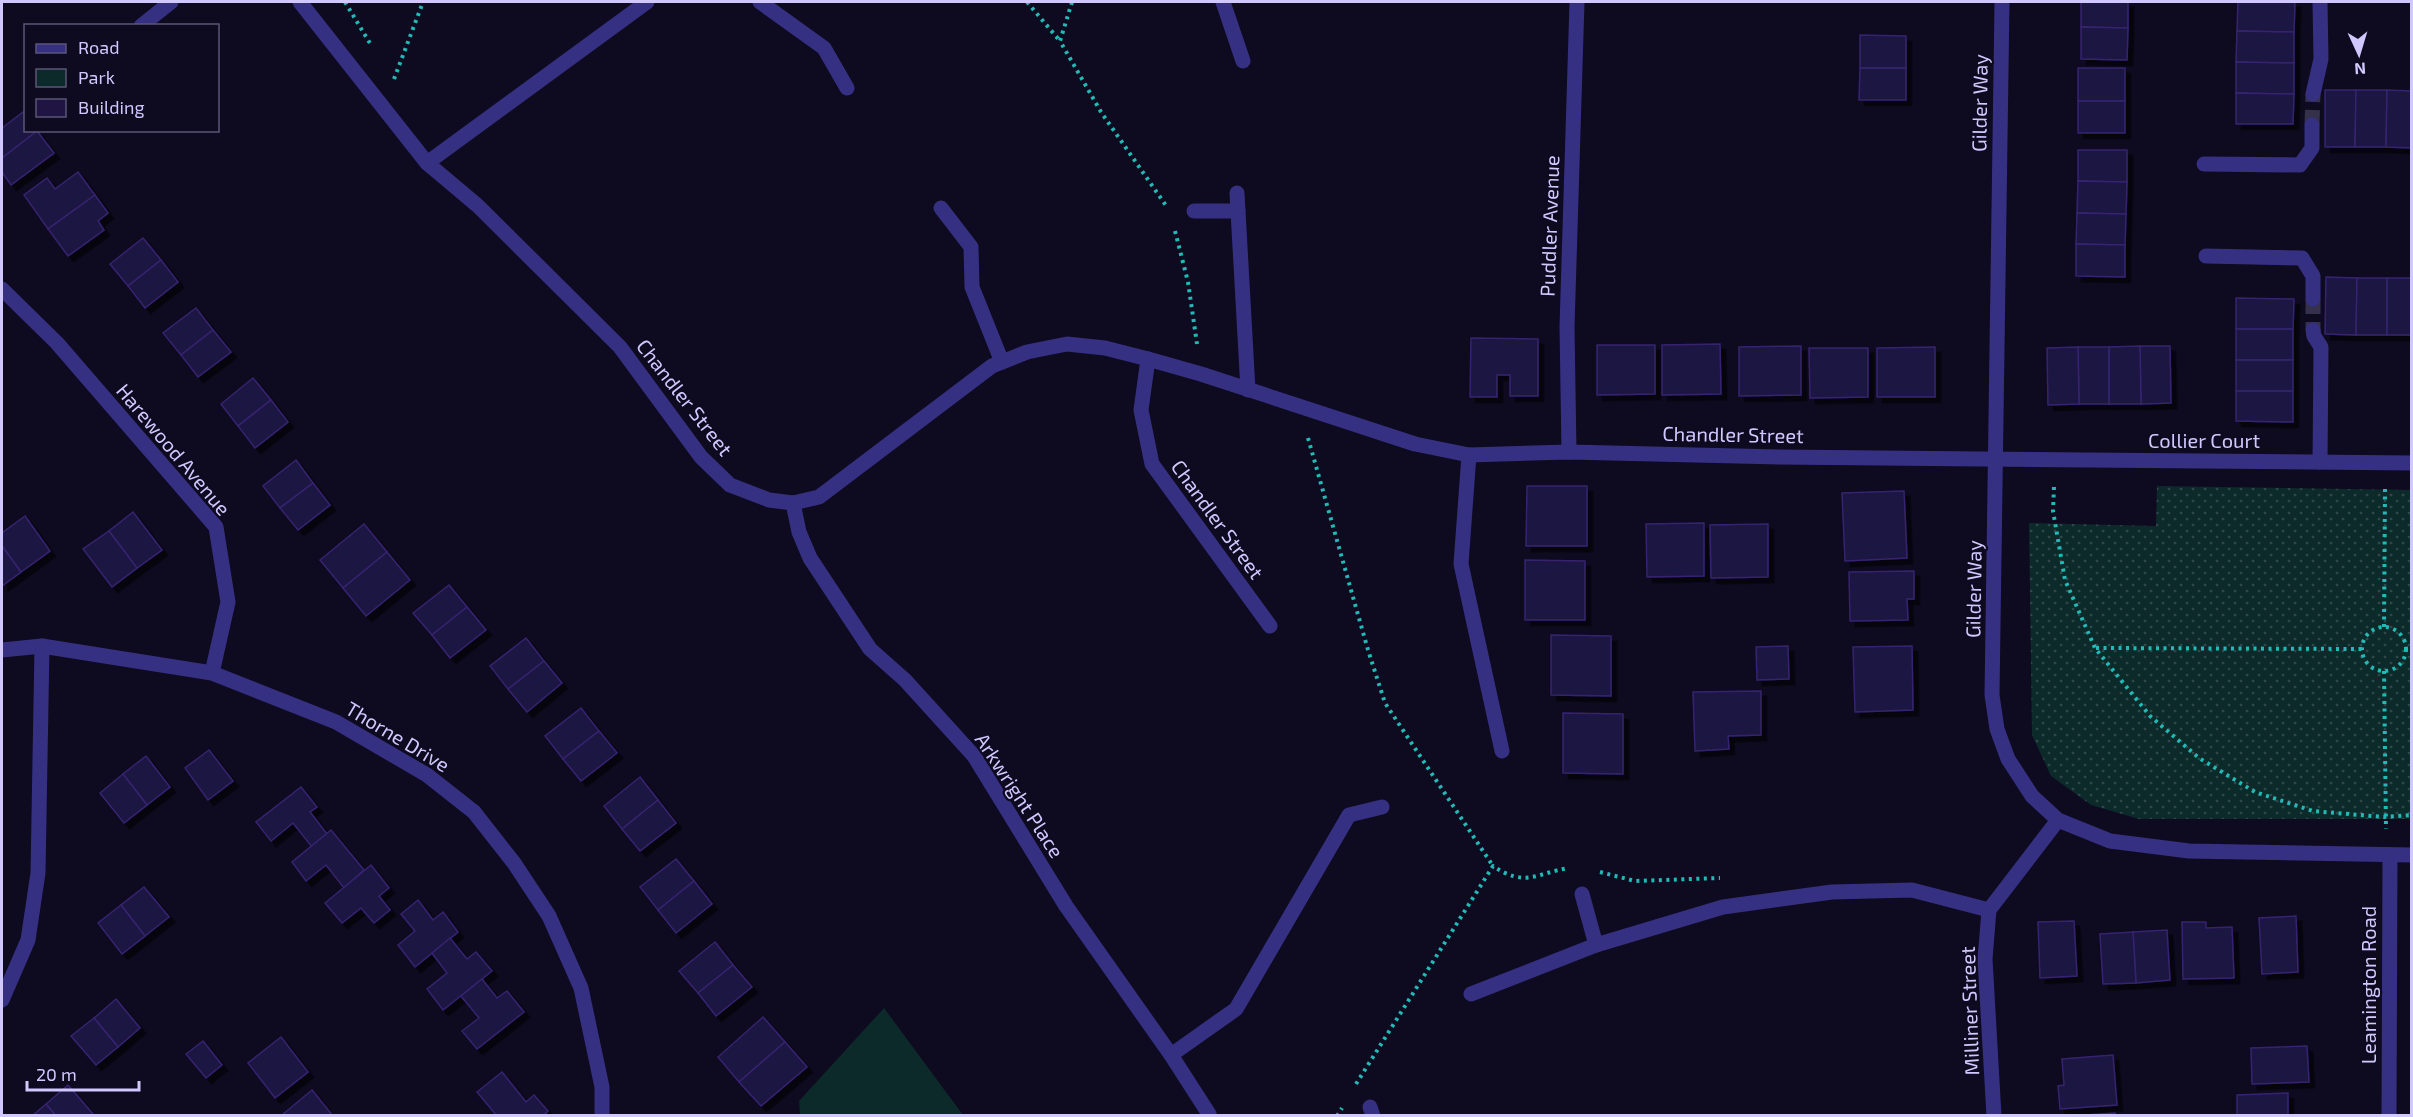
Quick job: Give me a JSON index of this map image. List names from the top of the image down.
{
  "streets": {
    "street": [
      "Gilder Way",
      "Puddler Avenue",
      "Chandler Street",
      "Collier Court",
      "Harewood Avenue",
      "Thorne Drive",
      "Arkwright Place",
      "Leamington Road",
      "Milliner Street"
    ]
  },
  "crossings": [
    ["Gilder Way", "Chandler Street"],
    ["Gilder Way", "Collier Court"],
    ["Gilder Way", "Leamington Road"],
    ["Puddler Avenue", "Chandler Street"],
    ["Chandler Street", "Collier Court"],
    ["Chandler Street", "Arkwright Place"],
    ["Harewood Avenue", "Thorne Drive"]
  ],
  "legend": ["Road", "Park", "Building"],
  "scale_bar": "20 m",
  "north": "bottom"
}
